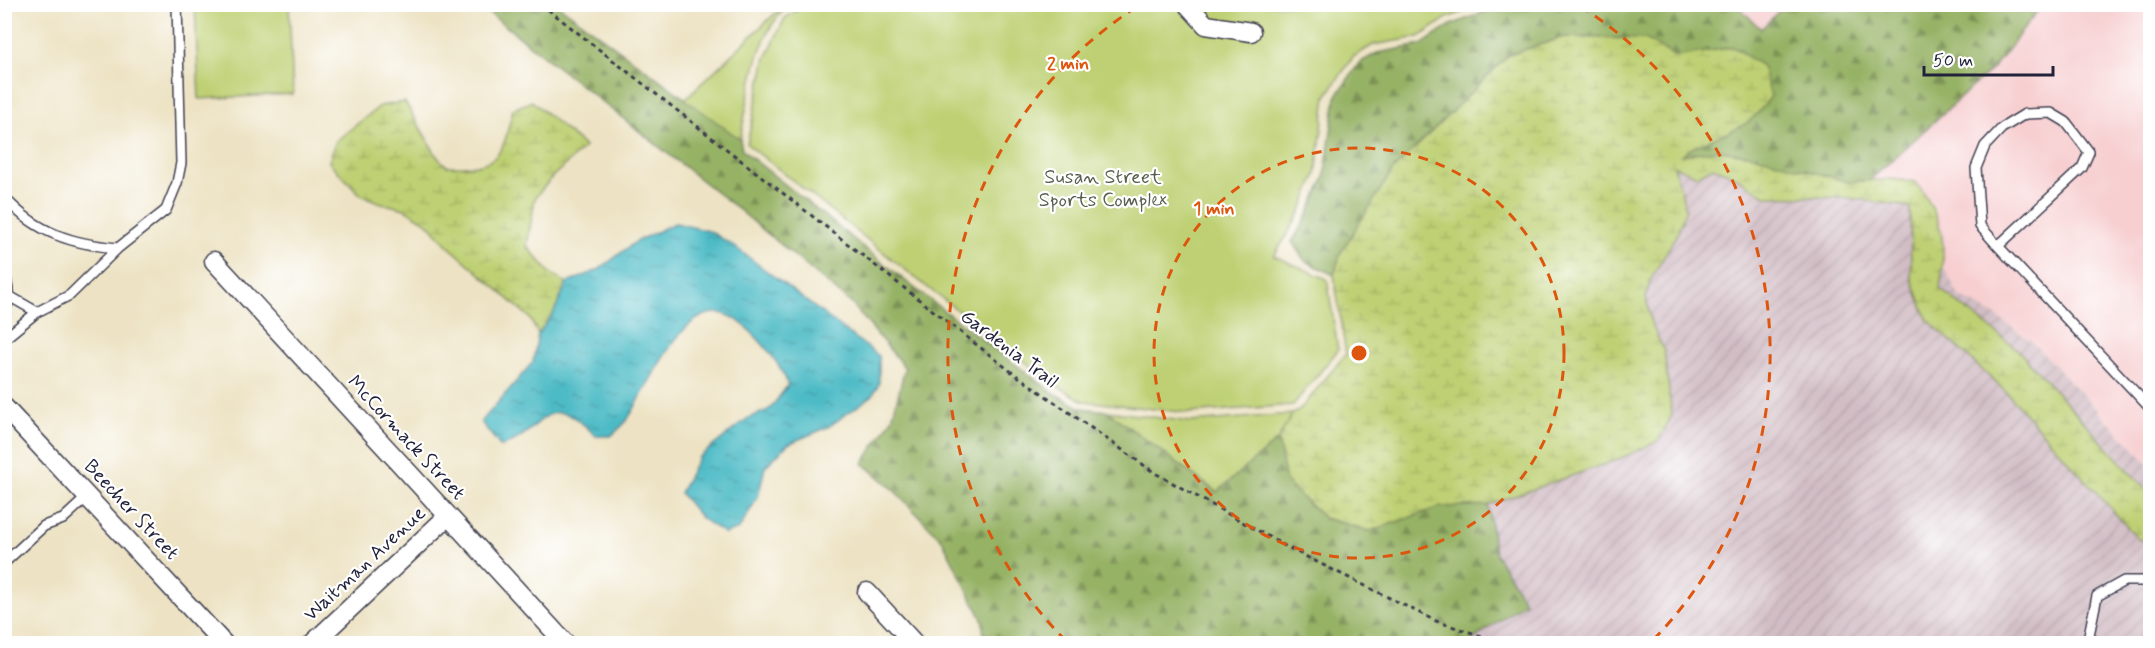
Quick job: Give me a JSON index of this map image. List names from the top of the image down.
{
  "streets": {
    "street": ["McCormack Street", "Beecher Street", "Waitman Avenue"],
    "path": ["Gardenia Trail"]
  },
  "crossings": [
    ["McCormack Street", "Waitman Avenue"]
  ],
  "parks": ["Susan Street Sports Complex"],
  "scale_bar": "50 m",
  "rings": ["2 min", "1 min"]
}
